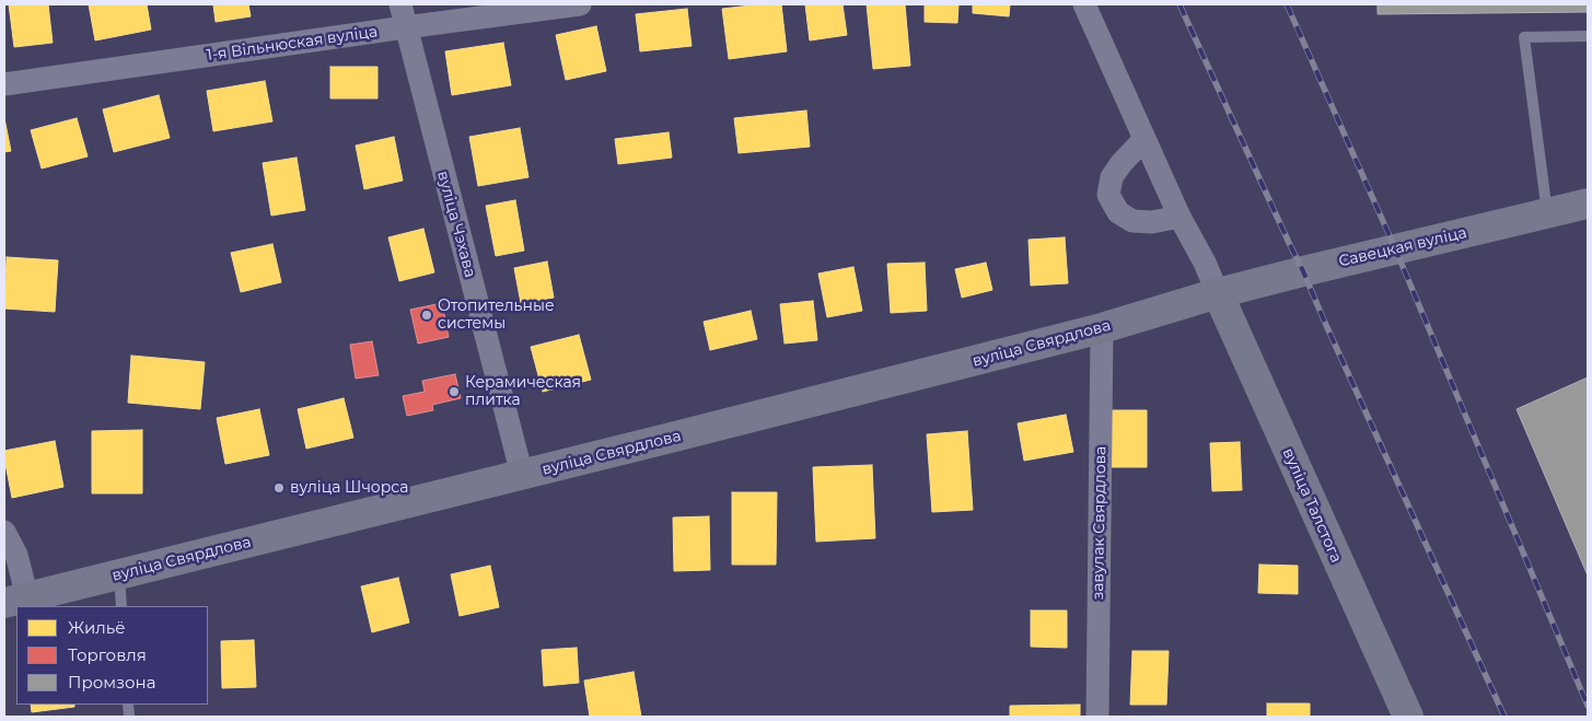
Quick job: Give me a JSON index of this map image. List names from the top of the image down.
{
  "streets": {
    "main road": ["Савецкая вуліца", "вуліца Свярдлова", "вуліца Талстога"],
    "street": ["1-я Вільнюская вуліца", "вуліца Чэхава", "завулак Свярдлова"]
  },
  "crossings": [
    ["1-я Вільнюская вуліца", "вуліца Чэхава"],
    ["вуліца Чэхава", "вуліца Свярдлова"],
    ["Савецкая вуліца", "вуліца Свярдлова"],
    ["Савецкая вуліца", "вуліца Талстога"],
    ["вуліца Свярдлова", "вуліца Талстога"],
    ["вуліца Свярдлова", "завулак Свярдлова"]
  ],
  "places": ["Отопительные системы", "Керамическая плитка", "вуліца Шчорса"],
  "legend": ["Жильё", "Торговля", "Промзона"]
}
